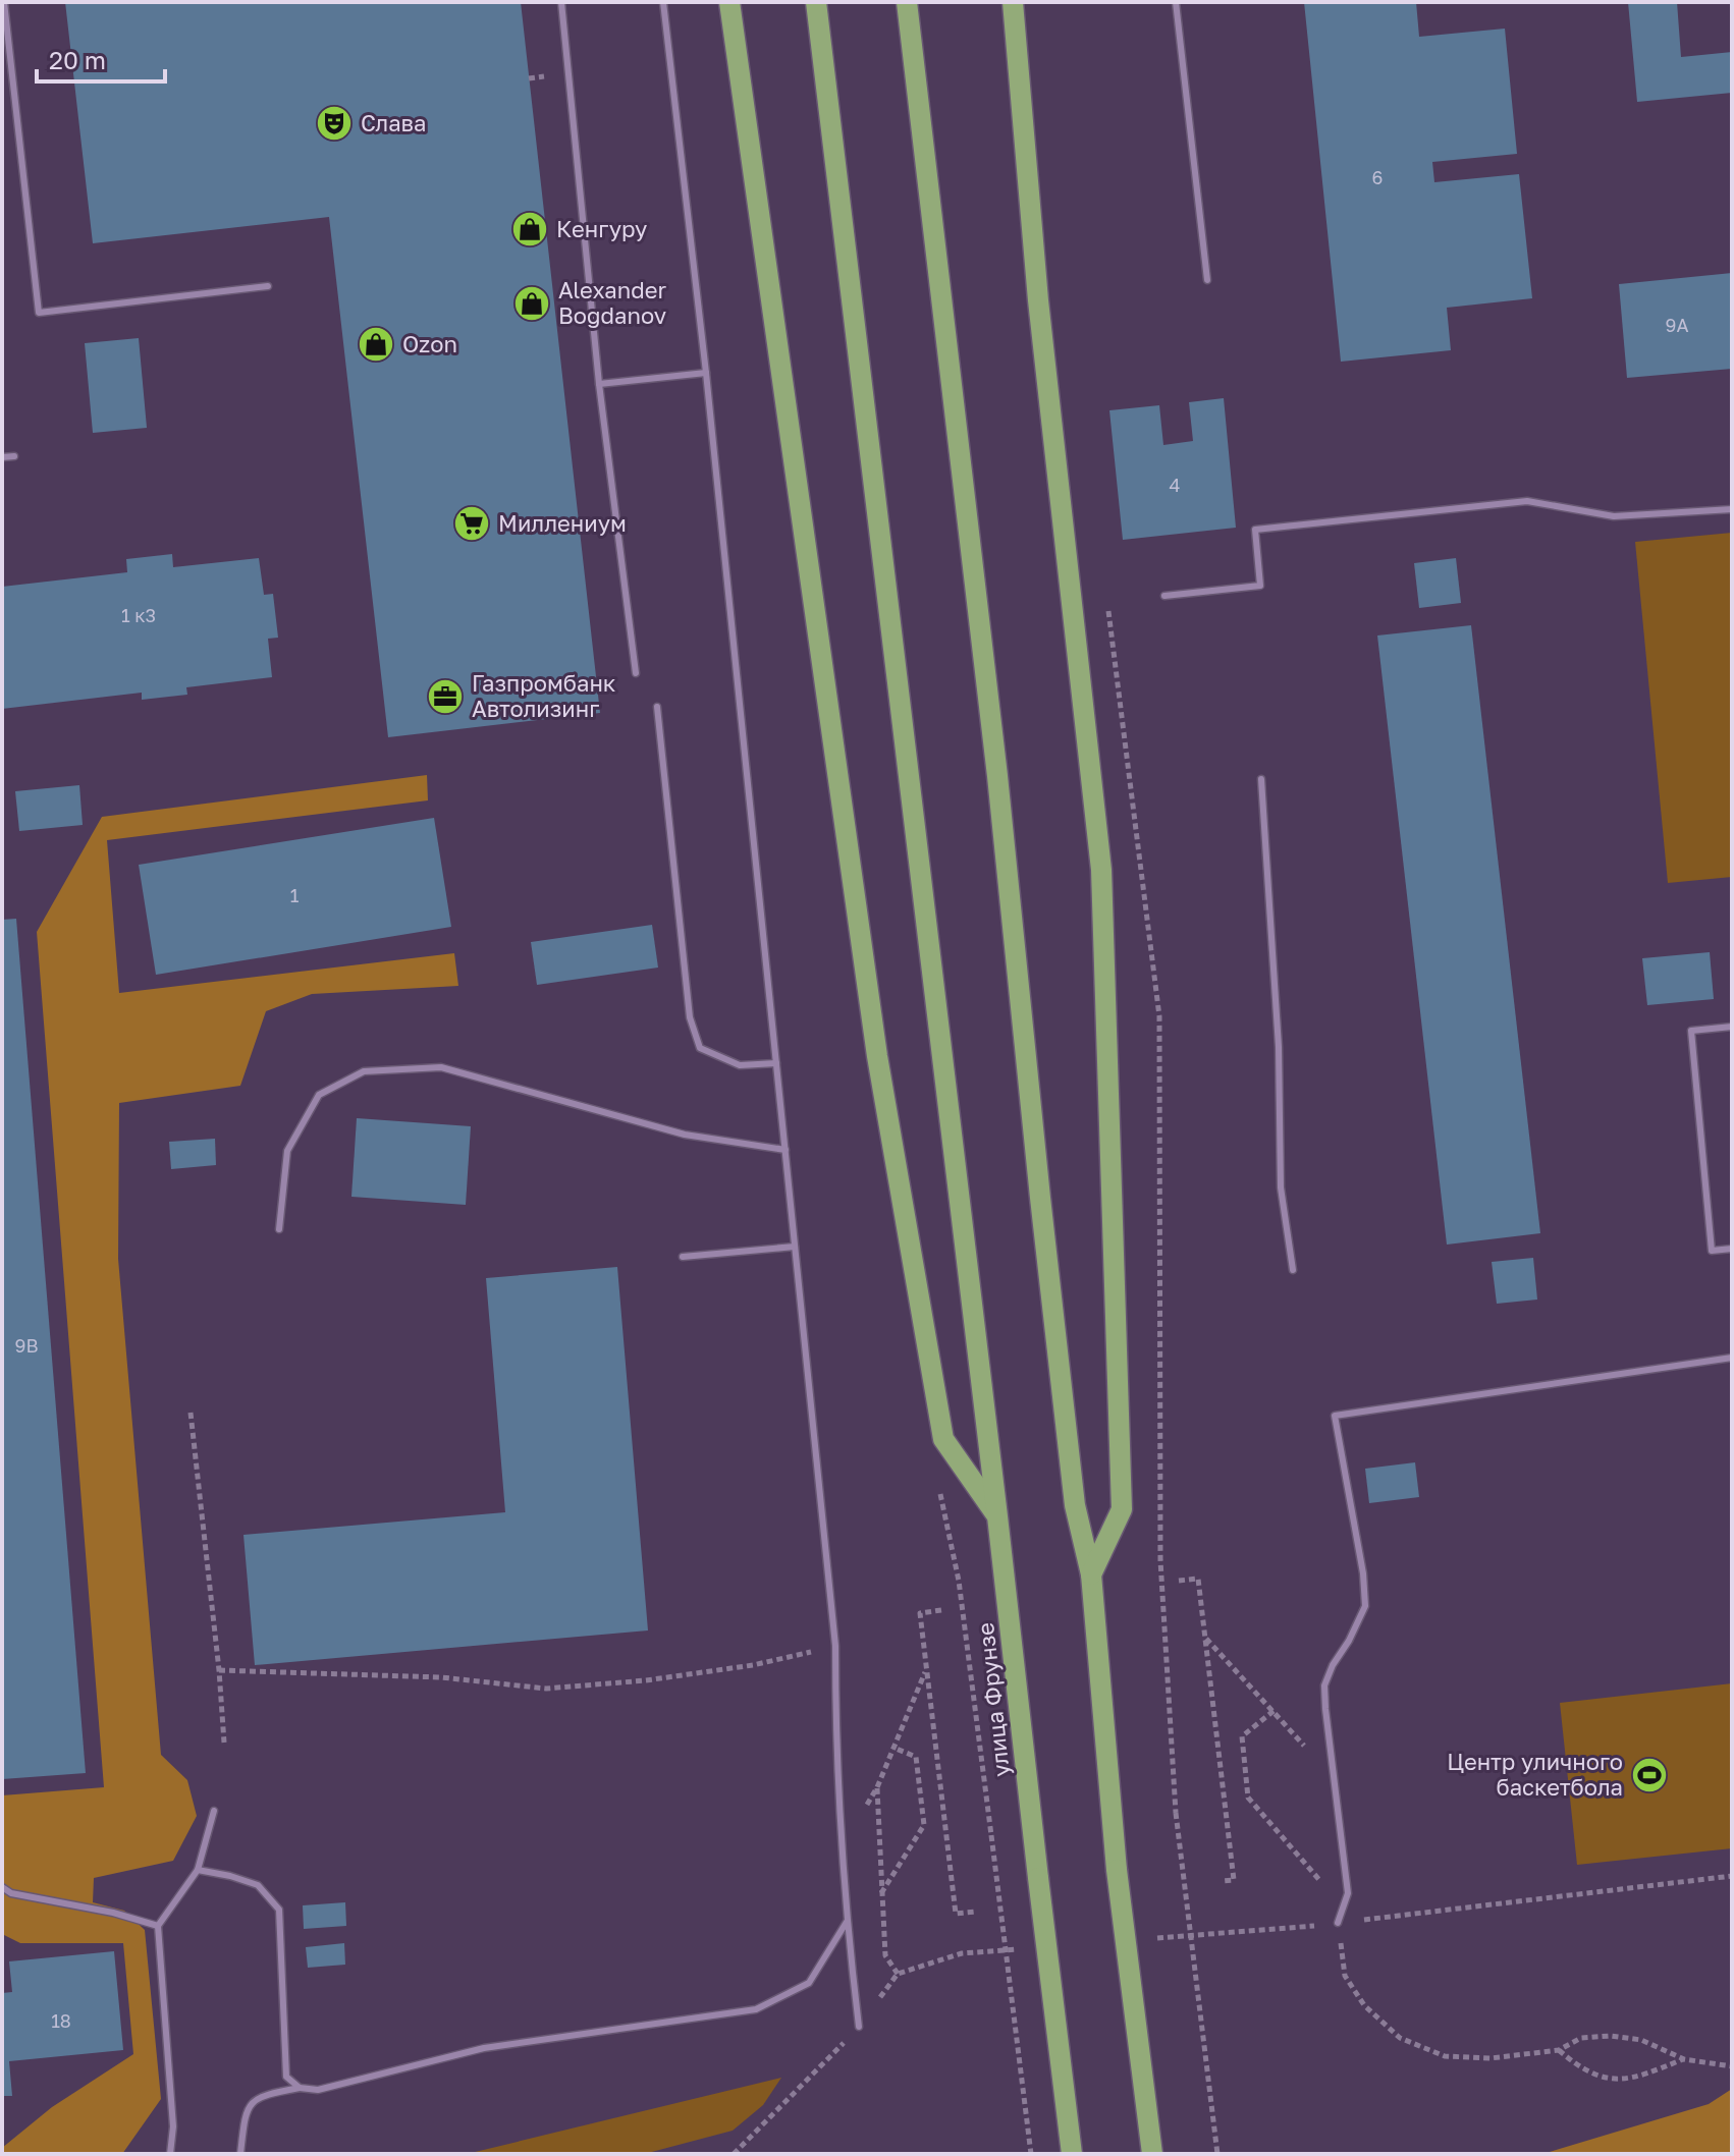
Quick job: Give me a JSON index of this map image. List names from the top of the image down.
{
  "streets": {
    "main road": ["улица Фрунзе"]
  },
  "places": {
    "theatre": ["Слава"],
    "shop": ["Кенгуру", "Alexander Bogdanov", "Ozon"],
    "supermarket": ["Миллениум"],
    "office": ["Газпромбанк Автолизинг"],
    "sports": ["Центр уличного баскетбола"]
  },
  "house_numbers": [
    "6",
    "9А",
    "4",
    "1 к3",
    "1",
    "9В",
    "18"
  ],
  "scale_bar": "20 m"
}
